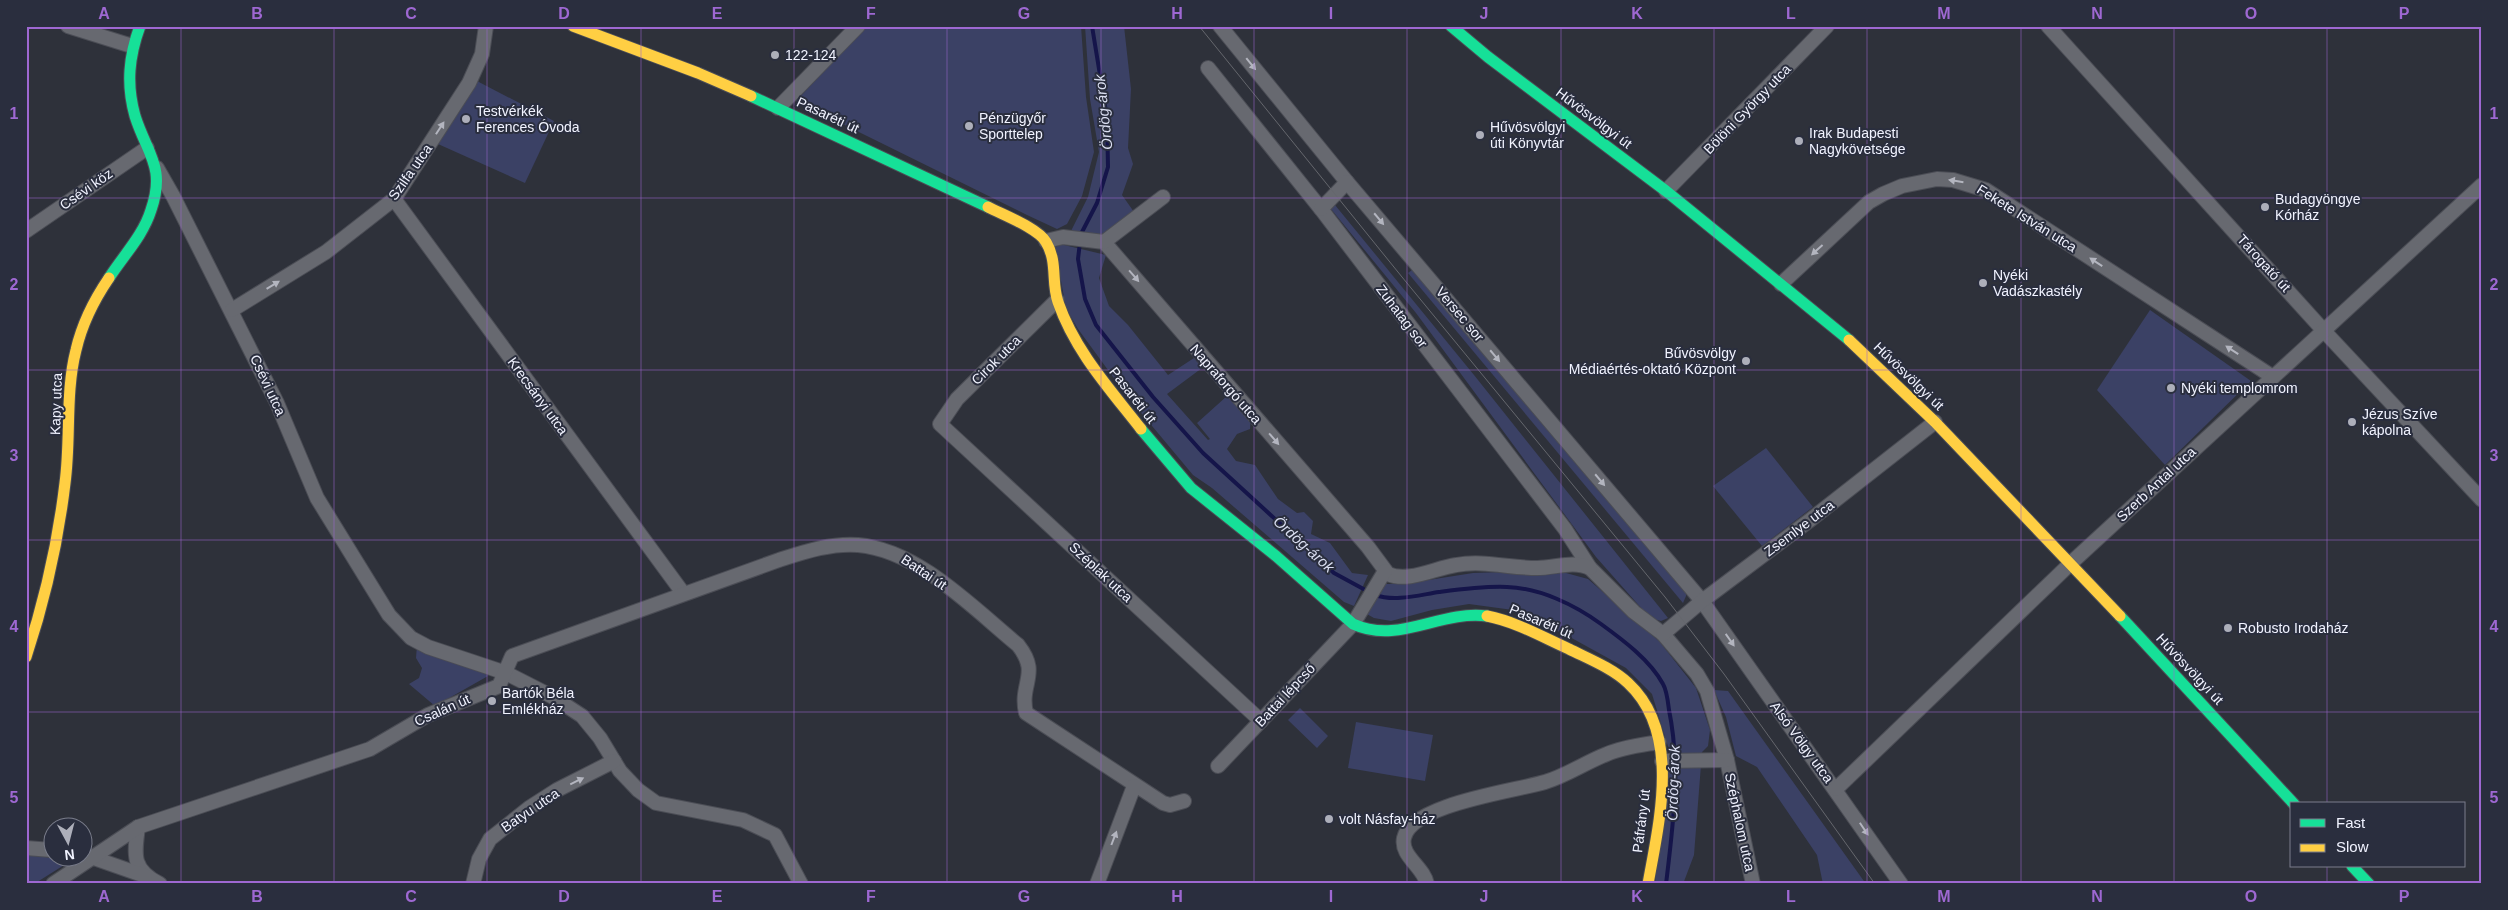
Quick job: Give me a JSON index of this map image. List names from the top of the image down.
{
  "streets": {
    "street": [
      "Bölöni György utca",
      "Pasaréti út",
      "Hűvösvölgyi út",
      "Szilfa utca",
      "Csévi köz",
      "Fekete István utca",
      "Tárogató út",
      "Versec sor",
      "Zuhatag sor",
      "Cirok utca",
      "Napraforgó utca",
      "Csévi utca",
      "Krecsányi utca",
      "Kapy utca",
      "Szerb Antal utca",
      "Zsemlye utca",
      "Battai út",
      "Széplak utca",
      "Battai lépcső",
      "Csalán út",
      "Alsó Völgy utca",
      "Batyu utca",
      "Páfrány út",
      "Széphalom utca"
    ]
  },
  "crossings": [
    ["Bölöni György utca", "Hűvösvölgyi út"],
    ["Pasaréti út", "Cirok utca"],
    ["Pasaréti út", "Battai lépcső"],
    ["Pasaréti út", "Páfrány út"],
    ["Hűvösvölgyi út", "Fekete István utca"],
    ["Hűvösvölgyi út", "Szerb Antal utca"],
    ["Hűvösvölgyi út", "Zsemlye utca"],
    ["Szilfa utca", "Csévi utca"],
    ["Szilfa utca", "Krecsányi utca"],
    ["Csévi köz", "Csévi utca"],
    ["Fekete István utca", "Szerb Antal utca"],
    ["Tárogató út", "Szerb Antal utca"],
    ["Versec sor", "Zsemlye utca"],
    ["Versec sor", "Alsó Völgy utca"],
    ["Zuhatag sor", "Zsemlye utca"],
    ["Zuhatag sor", "Széphalom utca"],
    ["Cirok utca", "Széplak utca"],
    ["Napraforgó utca", "Battai lépcső"],
    ["Csévi utca", "Kapy utca"],
    ["Csévi utca", "Battai út"],
    ["Csévi utca", "Csalán út"],
    ["Krecsányi utca", "Battai út"],
    ["Szerb Antal utca", "Alsó Völgy utca"],
    ["Zsemlye utca", "Alsó Völgy utca"],
    ["Battai út", "Csalán út"],
    ["Széplak utca", "Battai lépcső"]
  ],
  "one_way": [
    "Szilfa utca",
    "Fekete István utca",
    "Versec sor",
    "Napraforgó utca",
    "Alsó Völgy utca",
    "Batyu utca"
  ],
  "water": ["Ördög-árok"],
  "places": [
    "122-124",
    "Testvérkék Ferences Óvoda",
    "Pénzügyőr Sporttelep",
    "Hűvösvölgyi úti Könyvtár",
    "Irak Budapesti Nagykövetsége",
    "Budagyöngye Kórház",
    "Nyéki Vadászkastély",
    "Bűvösvölgy Médiaértés-oktató Központ",
    "Nyéki templomrom",
    "Jézus Szíve kápolna",
    "Robusto Irodaház",
    "Bartók Béla Emlékház",
    "volt Násfay-ház"
  ],
  "legend": ["Fast", "Slow"],
  "north": "bottom",
  "grid": {
    "columns": [
      "A",
      "B",
      "C",
      "D",
      "E",
      "F",
      "G",
      "H",
      "I",
      "J",
      "K",
      "L",
      "M",
      "N",
      "O",
      "P"
    ],
    "rows": [
      "1",
      "2",
      "3",
      "4",
      "5"
    ]
  }
}
